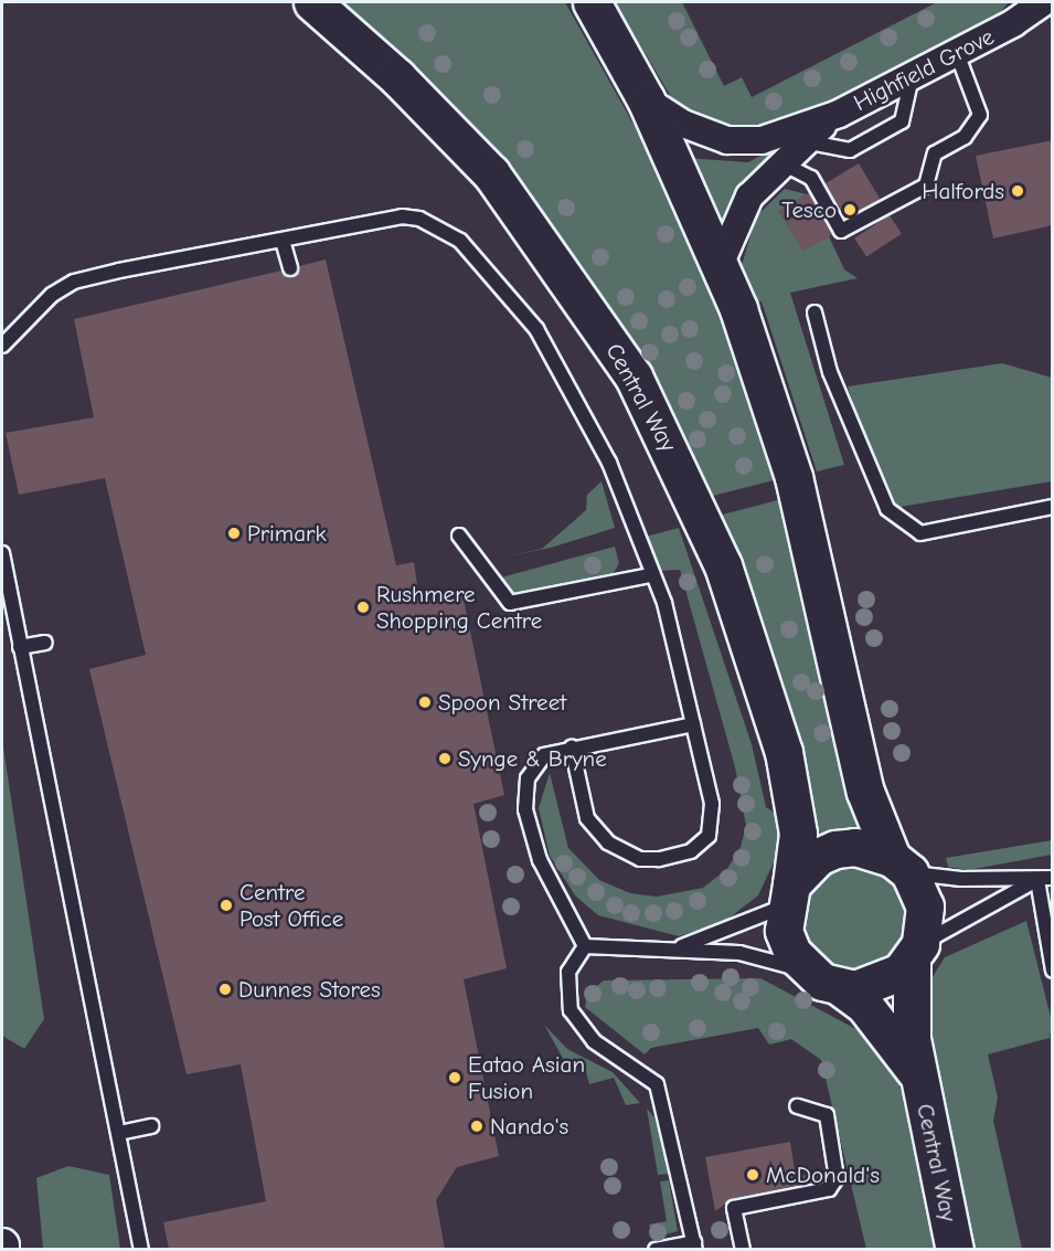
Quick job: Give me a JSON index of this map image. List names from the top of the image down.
{
  "streets": {
    "highway": ["Central Way"],
    "street": ["Highfield Grove"]
  },
  "places": [
    "Halfords",
    "Tesco",
    "Primark",
    "Rushmere Shopping Centre",
    "Spoon Street",
    "Synge & Bryne",
    "Centre Post Office",
    "Dunnes Stores",
    "Eatao Asian Fusion",
    "Nando's",
    "McDonald's"
  ]
}
